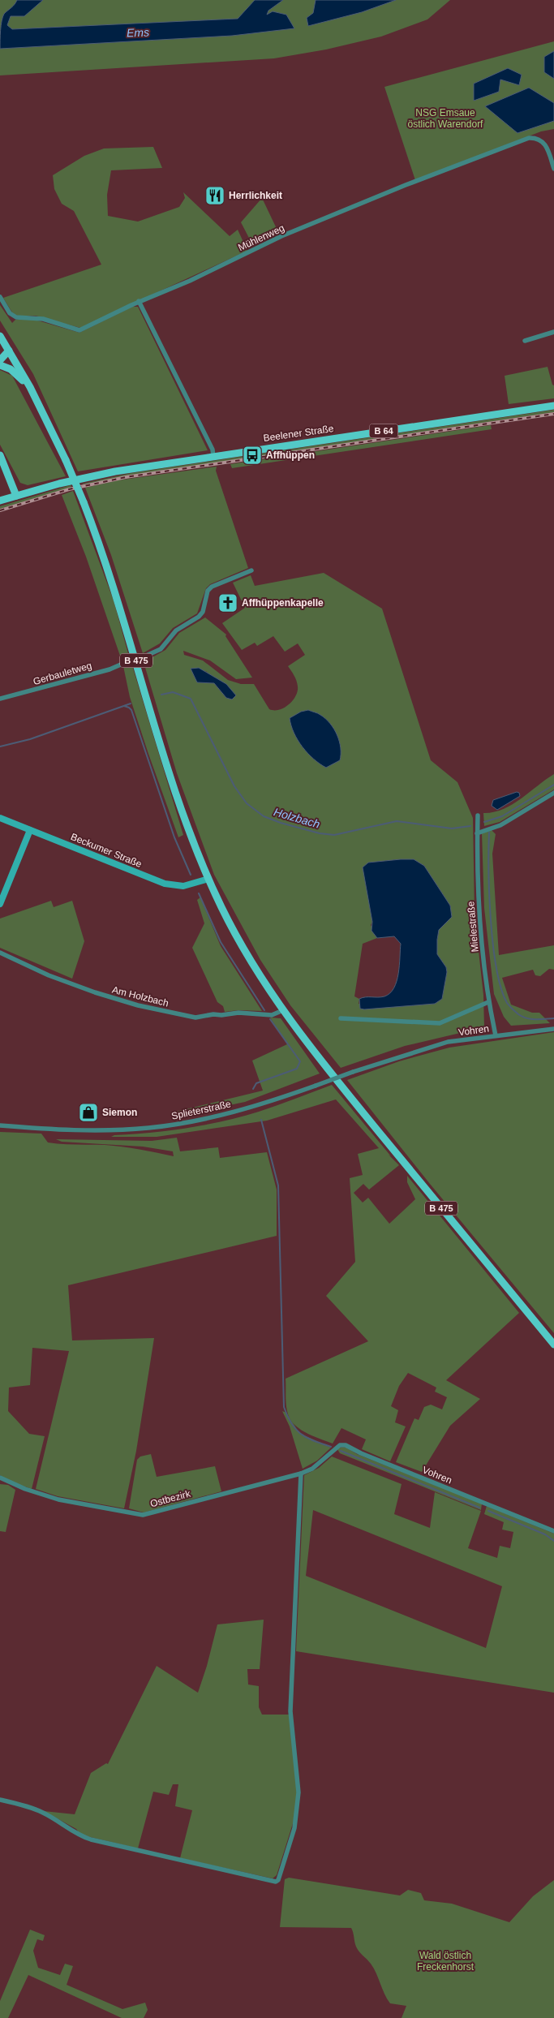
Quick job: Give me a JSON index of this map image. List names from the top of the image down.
{
  "streets": {
    "main road": ["B 64", "Beelener Straße", "B 475"],
    "street": [
      "Mühlenweg",
      "Gerbauletweg",
      "Beckumer Straße",
      "Mielestraße",
      "Am Holzbach",
      "Vohren",
      "Splieterstraße",
      "Ostbezirk"
    ]
  },
  "crossings": [
    ["B 475", "Beckumer Straße"],
    ["B 475", "Am Holzbach"],
    ["Mielestraße", "Vohren"],
    ["Vohren", "Splieterstraße"],
    ["Vohren", "Ostbezirk"]
  ],
  "water": ["Ems", "Holzbach"],
  "parks": ["NSG Emsaue östlich Warendorf", "Wald östlich Freckenhorst"],
  "places": {
    "restaurant": ["Herrlichkeit"],
    "bus stop": ["Affhüppen"],
    "church": ["Affhüppenkapelle"],
    "shop": ["Siemon"]
  }
}
